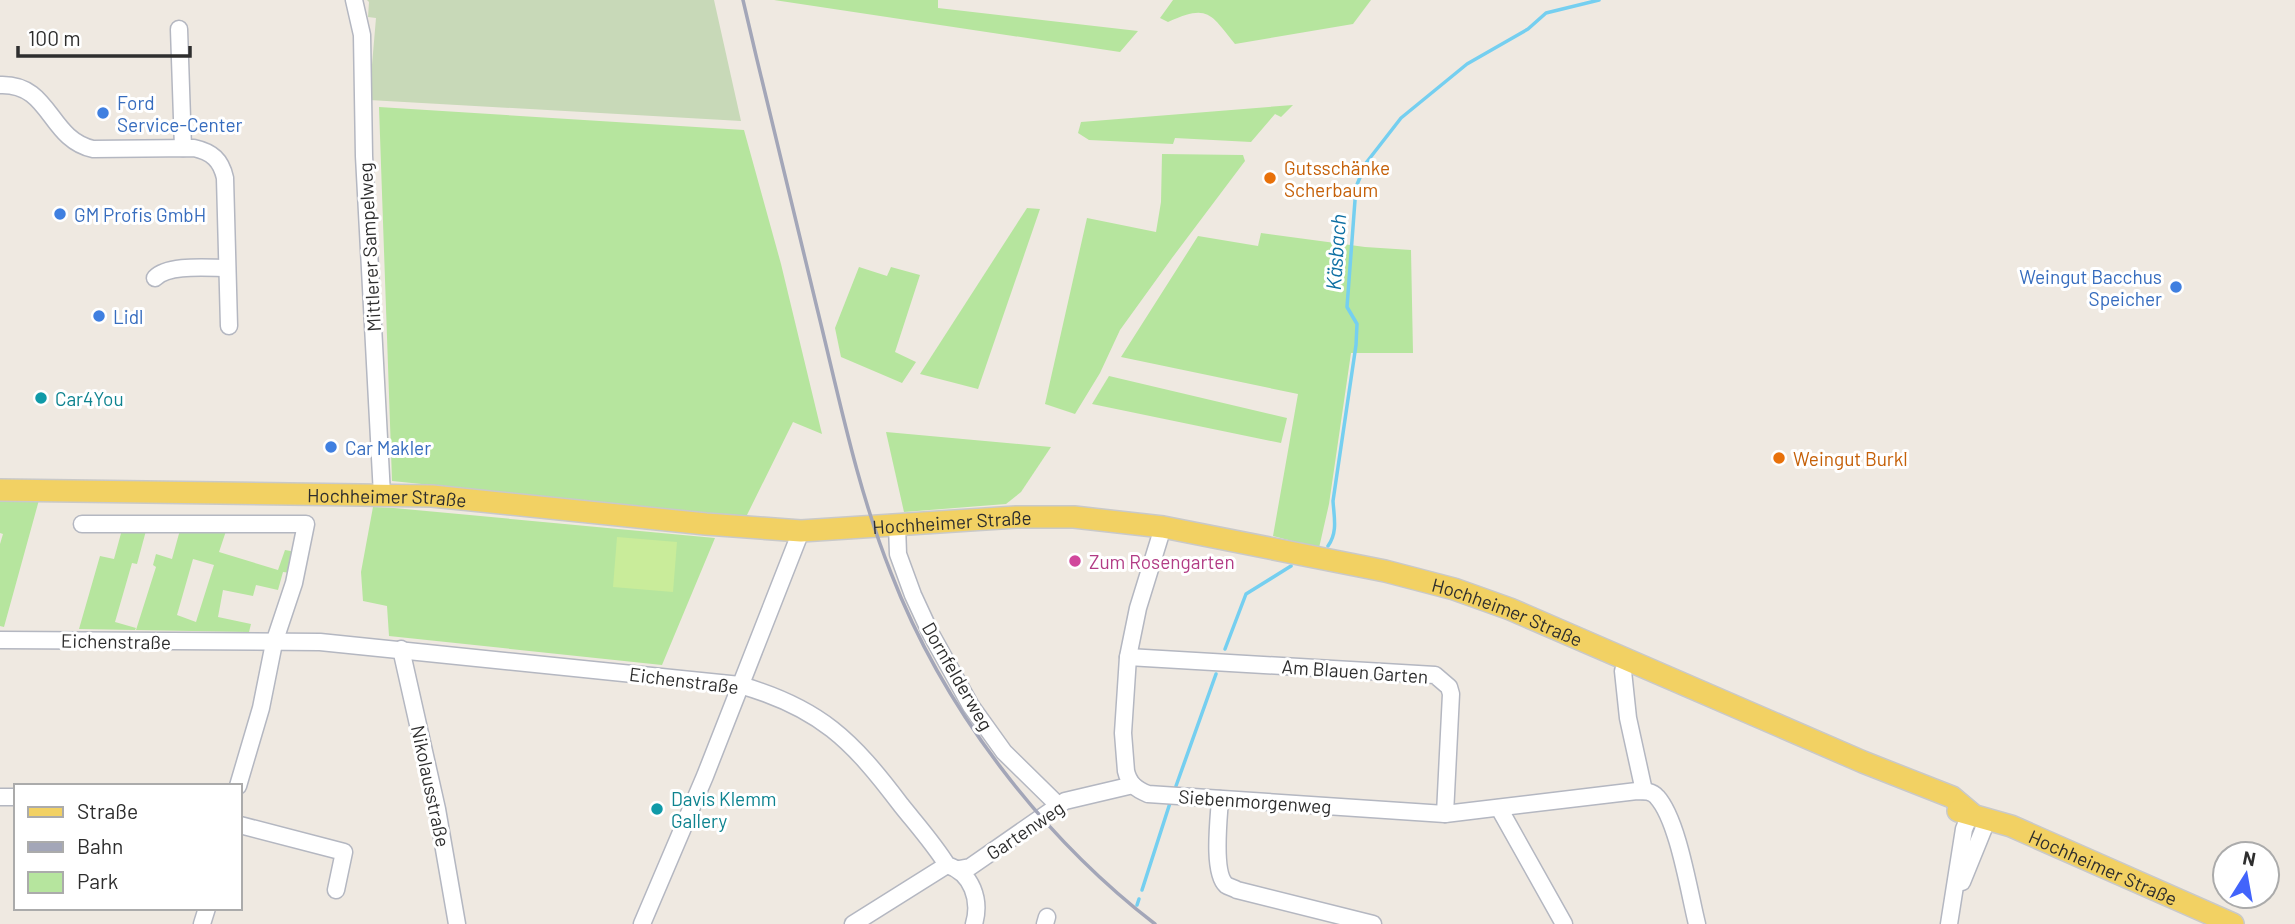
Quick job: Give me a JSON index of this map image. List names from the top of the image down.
{
  "streets": {
    "main road": ["Hochheimer Straße"],
    "street": [
      "Mittlerer Sampelweg",
      "Eichenstraße",
      "Am Blauen Garten",
      "Dornfelderweg",
      "Nikolausstraße",
      "Siebenmorgenweg",
      "Gartenweg"
    ]
  },
  "crossings": [
    ["Mittlerer Sampelweg", "Hochheimer Straße"],
    ["Hochheimer Straße", "Dornfelderweg"],
    ["Eichenstraße", "Nikolausstraße"],
    ["Eichenstraße", "Gartenweg"],
    ["Am Blauen Garten", "Siebenmorgenweg"],
    ["Dornfelderweg", "Gartenweg"],
    ["Siebenmorgenweg", "Gartenweg"]
  ],
  "water": ["Käsbach"],
  "places": [
    "Ford Service-Center",
    "Gutsschänke Scherbaum",
    "GM Profis GmbH",
    "Weingut Bacchus Speicher",
    "Lidl",
    "Car4You",
    "Car Makler",
    "Weingut Burkl",
    "Zum Rosengarten",
    "Davis Klemm Gallery"
  ],
  "legend": ["Straße", "Bahn", "Park"],
  "scale_bar": "100 m",
  "north": "top"
}
